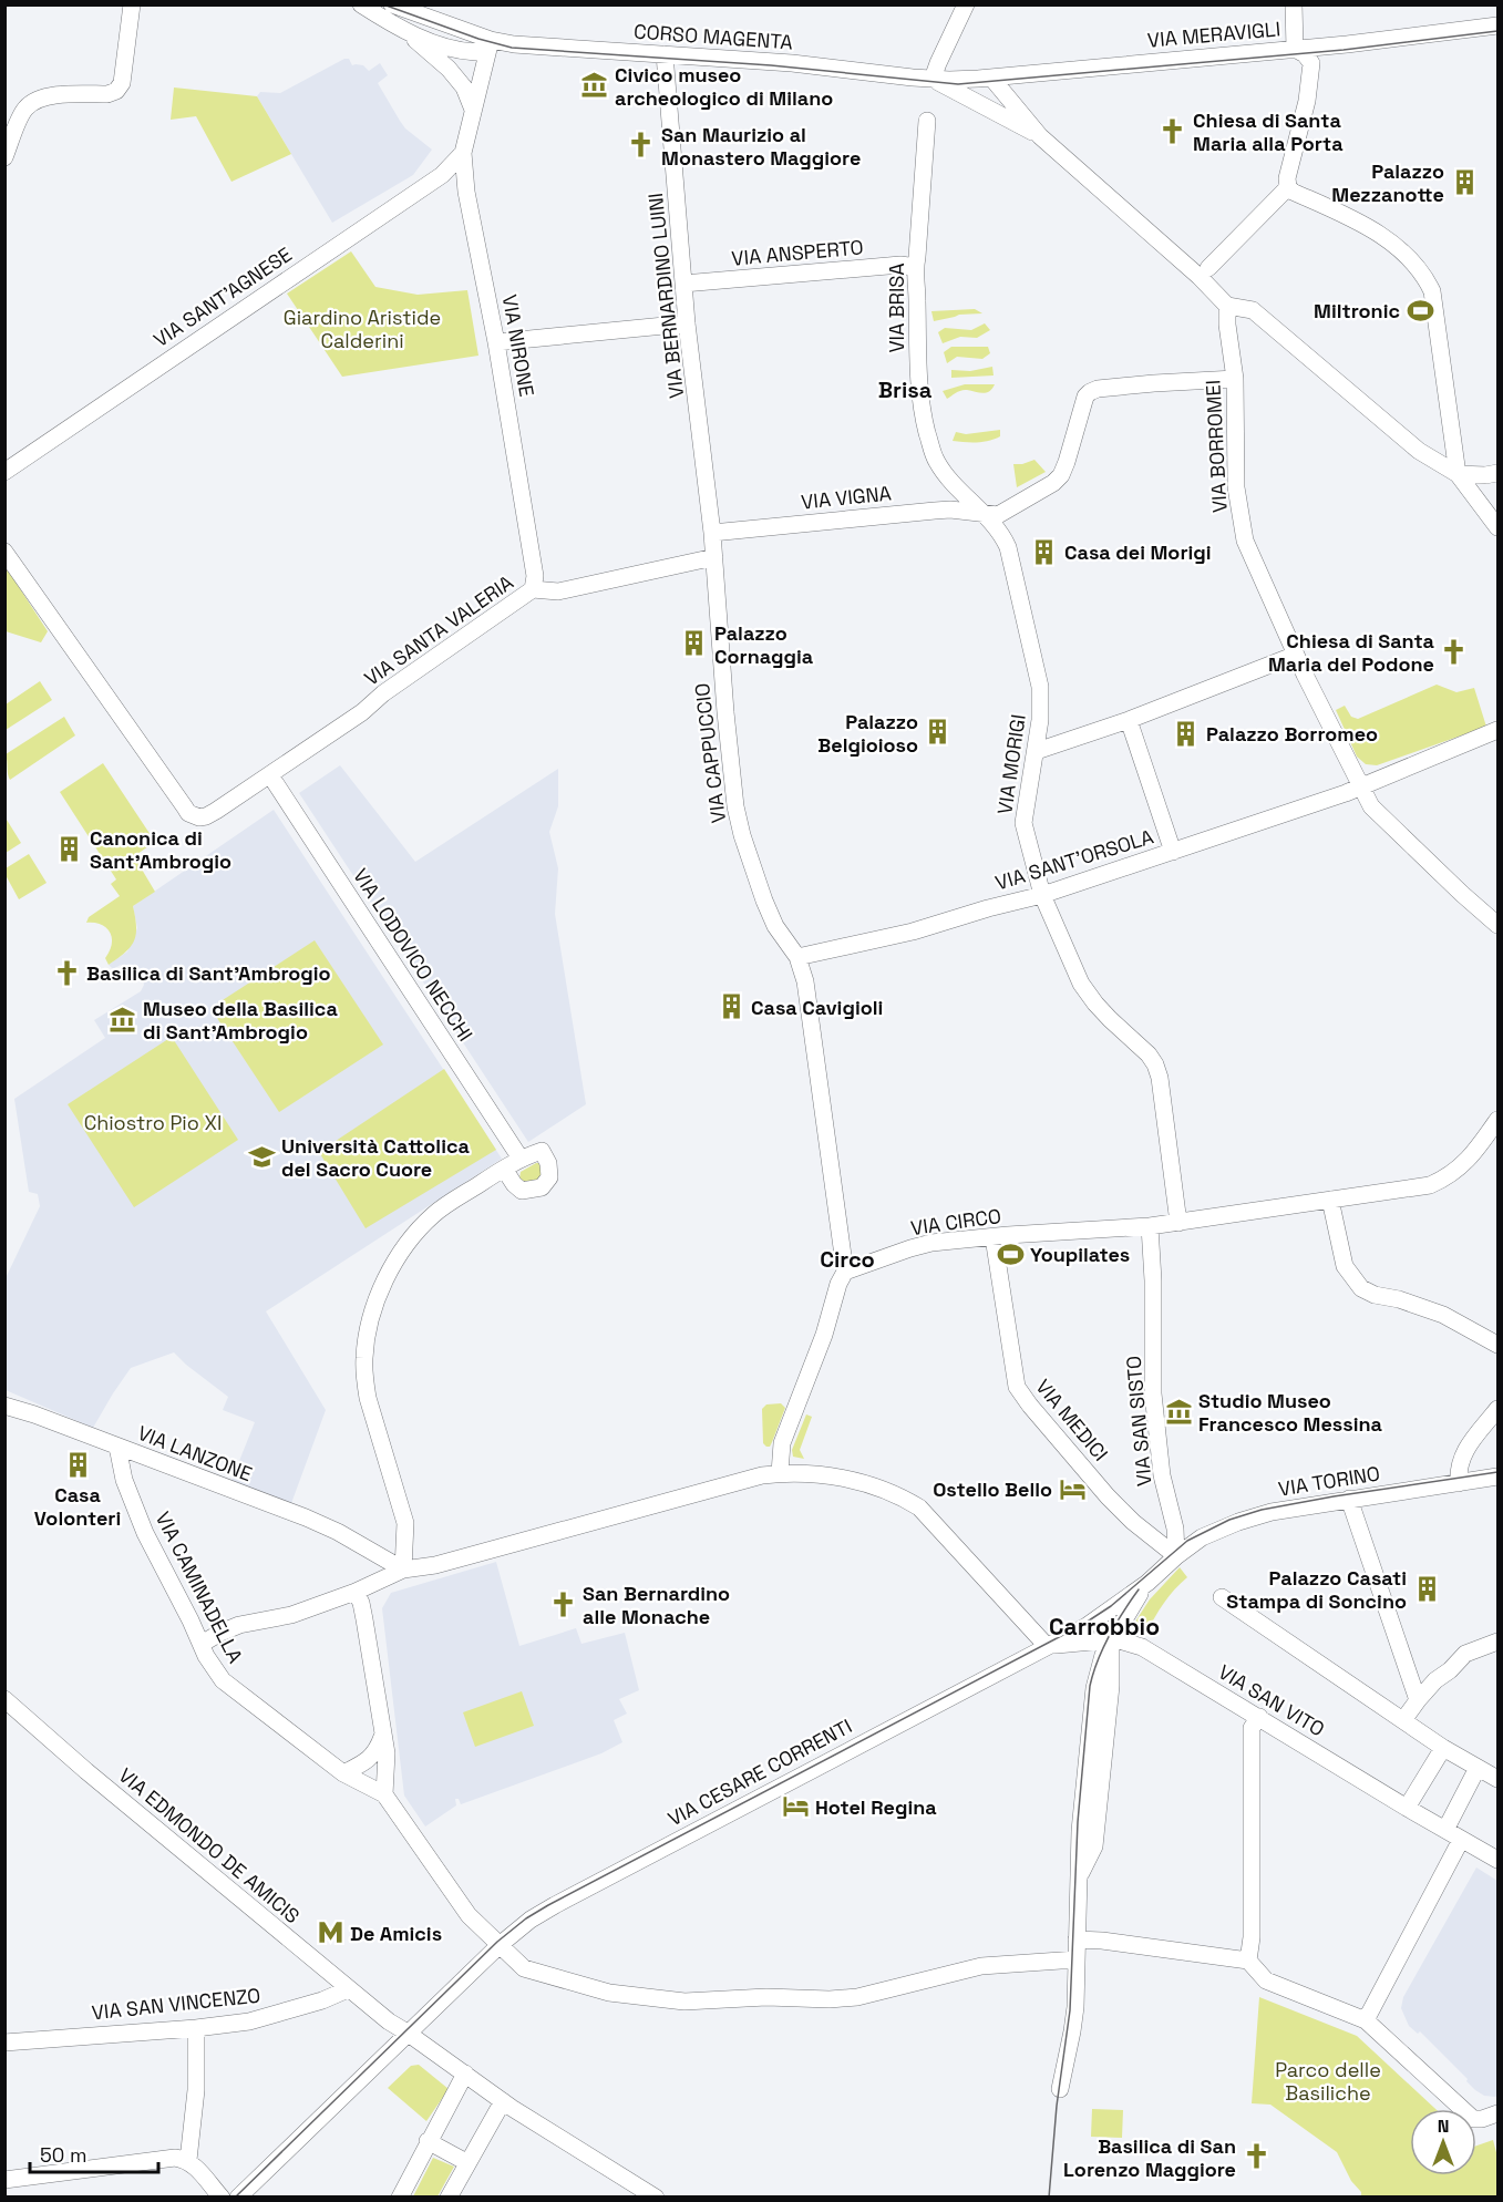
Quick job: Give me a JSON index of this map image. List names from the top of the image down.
{
  "streets": {
    "street": [
      "VIA MERAVIGLI",
      "CORSO MAGENTA",
      "VIA ANSPERTO",
      "VIA BERNARDINO LUINI",
      "VIA SANT'AGNESE",
      "VIA BRISA",
      "VIA NIRONE",
      "VIA BORROMEI",
      "VIA VIGNA",
      "VIA SANTA VALERIA",
      "VIA CAPPUCCIO",
      "VIA MORIGI",
      "VIA SANT'ORSOLA",
      "VIA LODOVICO NECCHI",
      "VIA CIRCO",
      "VIA MEDICI",
      "VIA SAN SISTO",
      "VIA LANZONE",
      "VIA TORINO",
      "VIA CAMINADELLA",
      "VIA SAN VITO",
      "VIA CESARE CORRENTI",
      "VIA EDMONDO DE AMICIS",
      "VIA SAN VINCENZO"
    ]
  },
  "crossings": [
    ["VIA MERAVIGLI", "CORSO MAGENTA"],
    ["CORSO MAGENTA", "VIA BERNARDINO LUINI"],
    ["CORSO MAGENTA", "VIA NIRONE"],
    ["VIA ANSPERTO", "VIA BERNARDINO LUINI"],
    ["VIA ANSPERTO", "VIA BRISA"],
    ["VIA BERNARDINO LUINI", "VIA VIGNA"],
    ["VIA BERNARDINO LUINI", "VIA CAPPUCCIO"],
    ["VIA SANT'AGNESE", "VIA NIRONE"],
    ["VIA BRISA", "VIA VIGNA"],
    ["VIA BRISA", "VIA MORIGI"],
    ["VIA NIRONE", "VIA SANTA VALERIA"],
    ["VIA BORROMEI", "VIA SANT'ORSOLA"],
    ["VIA VIGNA", "VIA CAPPUCCIO"],
    ["VIA VIGNA", "VIA MORIGI"],
    ["VIA SANTA VALERIA", "VIA CAPPUCCIO"],
    ["VIA SANTA VALERIA", "VIA LODOVICO NECCHI"],
    ["VIA CAPPUCCIO", "VIA SANT'ORSOLA"],
    ["VIA CAPPUCCIO", "VIA CIRCO"],
    ["VIA MORIGI", "VIA SANT'ORSOLA"],
    ["VIA MORIGI", "VIA CIRCO"],
    ["VIA CIRCO", "VIA MEDICI"],
    ["VIA CIRCO", "VIA SAN SISTO"],
    ["VIA MEDICI", "VIA SAN SISTO"],
    ["VIA MEDICI", "VIA TORINO"],
    ["VIA SAN SISTO", "VIA TORINO"],
    ["VIA LANZONE", "VIA CAMINADELLA"],
    ["VIA CAMINADELLA", "VIA CESARE CORRENTI"],
    ["VIA CESARE CORRENTI", "VIA EDMONDO DE AMICIS"],
    ["VIA EDMONDO DE AMICIS", "VIA SAN VINCENZO"]
  ],
  "districts": ["Brisa", "Circo", "Carrobbio"],
  "parks": ["Giardino Aristide Calderini", "Chiostro Pio XI", "Parco delle Basiliche"],
  "places": {
    "museum": ["Civico museo archeologico di Milano", "Museo della Basilica di Sant'Ambrogio", "Studio Museo Francesco Messina"],
    "church": [
      "Chiesa di Santa Maria alla Porta",
      "San Maurizio al Monastero Maggiore",
      "Chiesa di Santa Maria del Podone",
      "Basilica di Sant'Ambrogio",
      "San Bernardino alle Monache",
      "Basilica di San Lorenzo Maggiore"
    ],
    "building": [
      "Palazzo Mezzanotte",
      "Casa dei Morigi",
      "Palazzo Cornaggia",
      "Palazzo Belgioioso",
      "Palazzo Borromeo",
      "Canonica di Sant'Ambrogio",
      "Casa Cavigioli",
      "Casa Volonteri",
      "Palazzo Casati Stampa di Soncino"
    ],
    "sports": ["Miltronic", "Youpilates"],
    "school or university": ["Università Cattolica del Sacro Cuore"],
    "hotel": ["Ostello Bello", "Hotel Regina"],
    "metro station": ["De Amicis"]
  },
  "scale_bar": "50 m",
  "north": "top"
}
